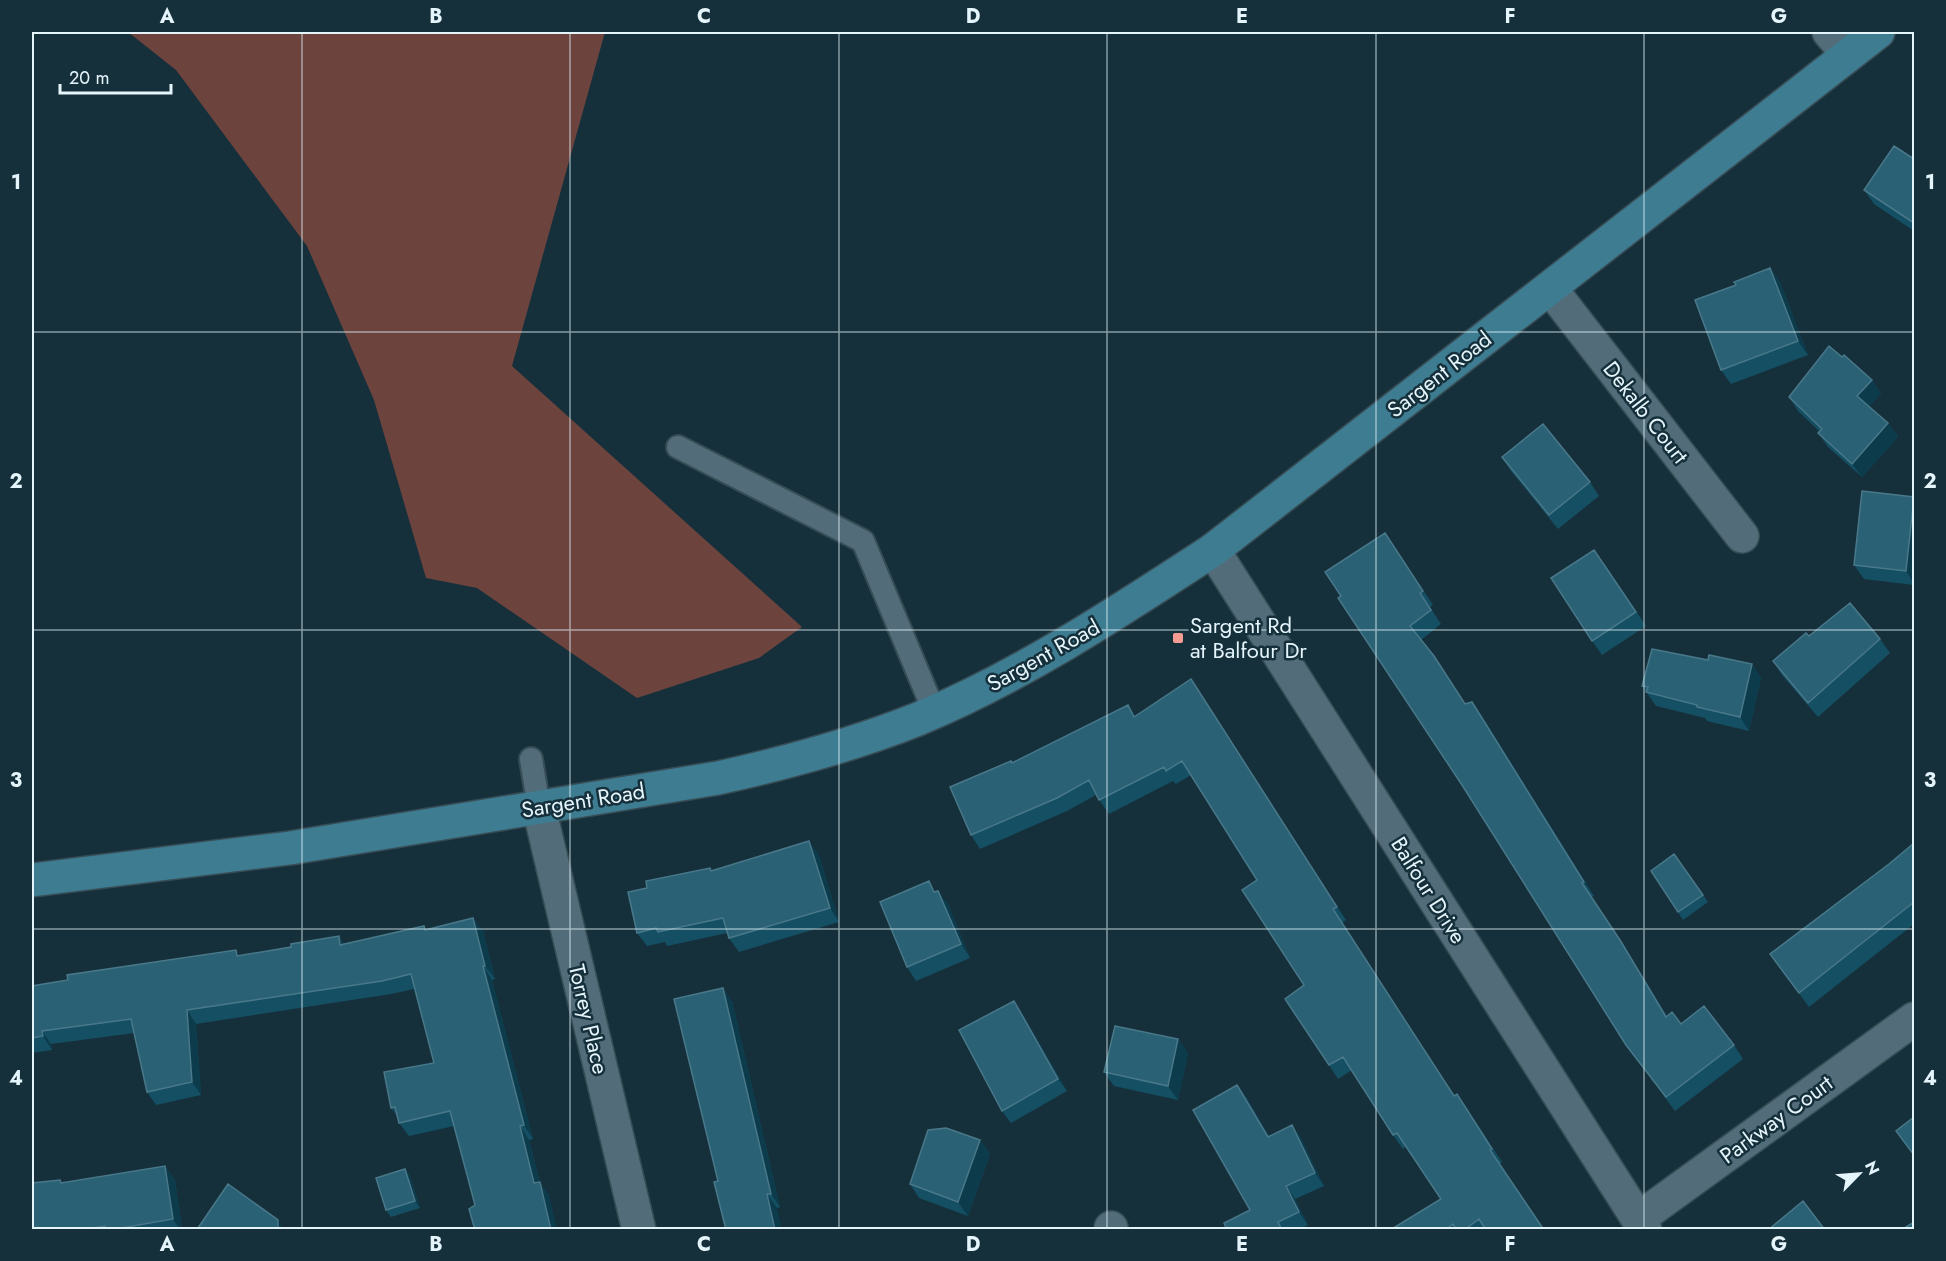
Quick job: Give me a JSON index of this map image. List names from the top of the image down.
{
  "streets": {
    "main road": ["Sargent Road"],
    "street": [
      "Dekalb Court",
      "Balfour Drive",
      "Torrey Place",
      "Parkway Court"
    ]
  },
  "crossings": [
    ["Sargent Road", "Dekalb Court"],
    ["Sargent Road", "Balfour Drive"],
    ["Sargent Road", "Torrey Place"],
    ["Balfour Drive", "Parkway Court"]
  ],
  "places": {
    "transit": ["Sargent Rd at Balfour Dr"]
  },
  "scale_bar": "20 m",
  "north": "top right",
  "grid": {
    "columns": [
      "A",
      "B",
      "C",
      "D",
      "E",
      "F",
      "G"
    ],
    "rows": [
      "1",
      "2",
      "3",
      "4"
    ]
  }
}
